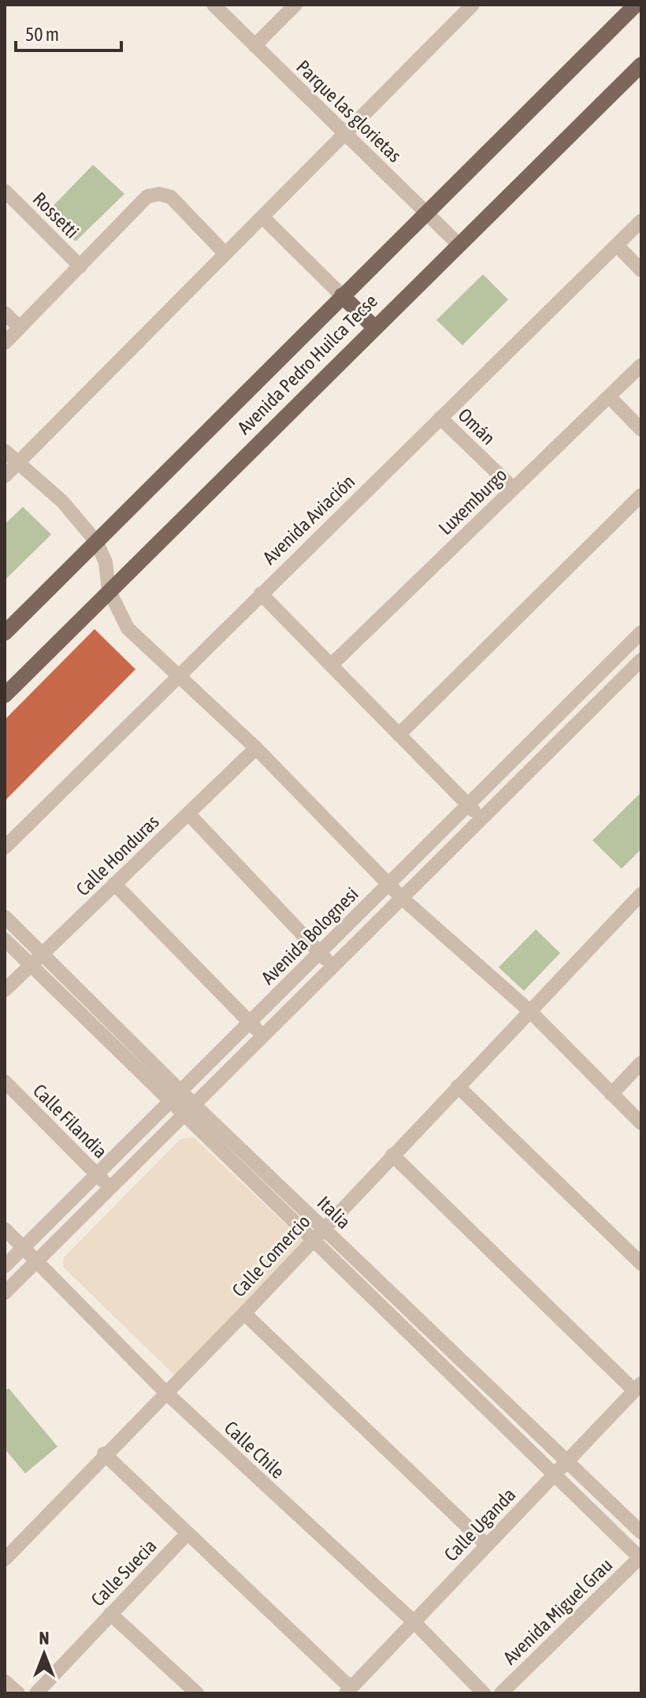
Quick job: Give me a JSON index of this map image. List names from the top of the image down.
{
  "streets": {
    "main road": ["Avenida Pedro Huilca Tecse"],
    "street": [
      "Parque las glorietas",
      "Rossetti",
      "Omán",
      "Luxemburgo",
      "Avenida Aviación",
      "Calle Honduras",
      "Avenida Bolognesi",
      "Calle Filandia",
      "Italia",
      "Calle Comercio",
      "Calle Chile",
      "Calle Uganda",
      "Calle Suecia",
      "Avenida Miguel Grau"
    ]
  },
  "crossings": [
    ["Parque las glorietas", "Avenida Pedro Huilca Tecse"],
    ["Omán", "Luxemburgo"],
    ["Omán", "Avenida Aviación"],
    ["Calle Honduras", "Italia"],
    ["Avenida Bolognesi", "Calle Filandia"],
    ["Avenida Bolognesi", "Italia"],
    ["Avenida Bolognesi", "Calle Chile"],
    ["Italia", "Calle Comercio"],
    ["Italia", "Calle Uganda"],
    ["Calle Comercio", "Calle Chile"],
    ["Calle Chile", "Calle Uganda"]
  ],
  "scale_bar": "50 m",
  "north": "top"
}
